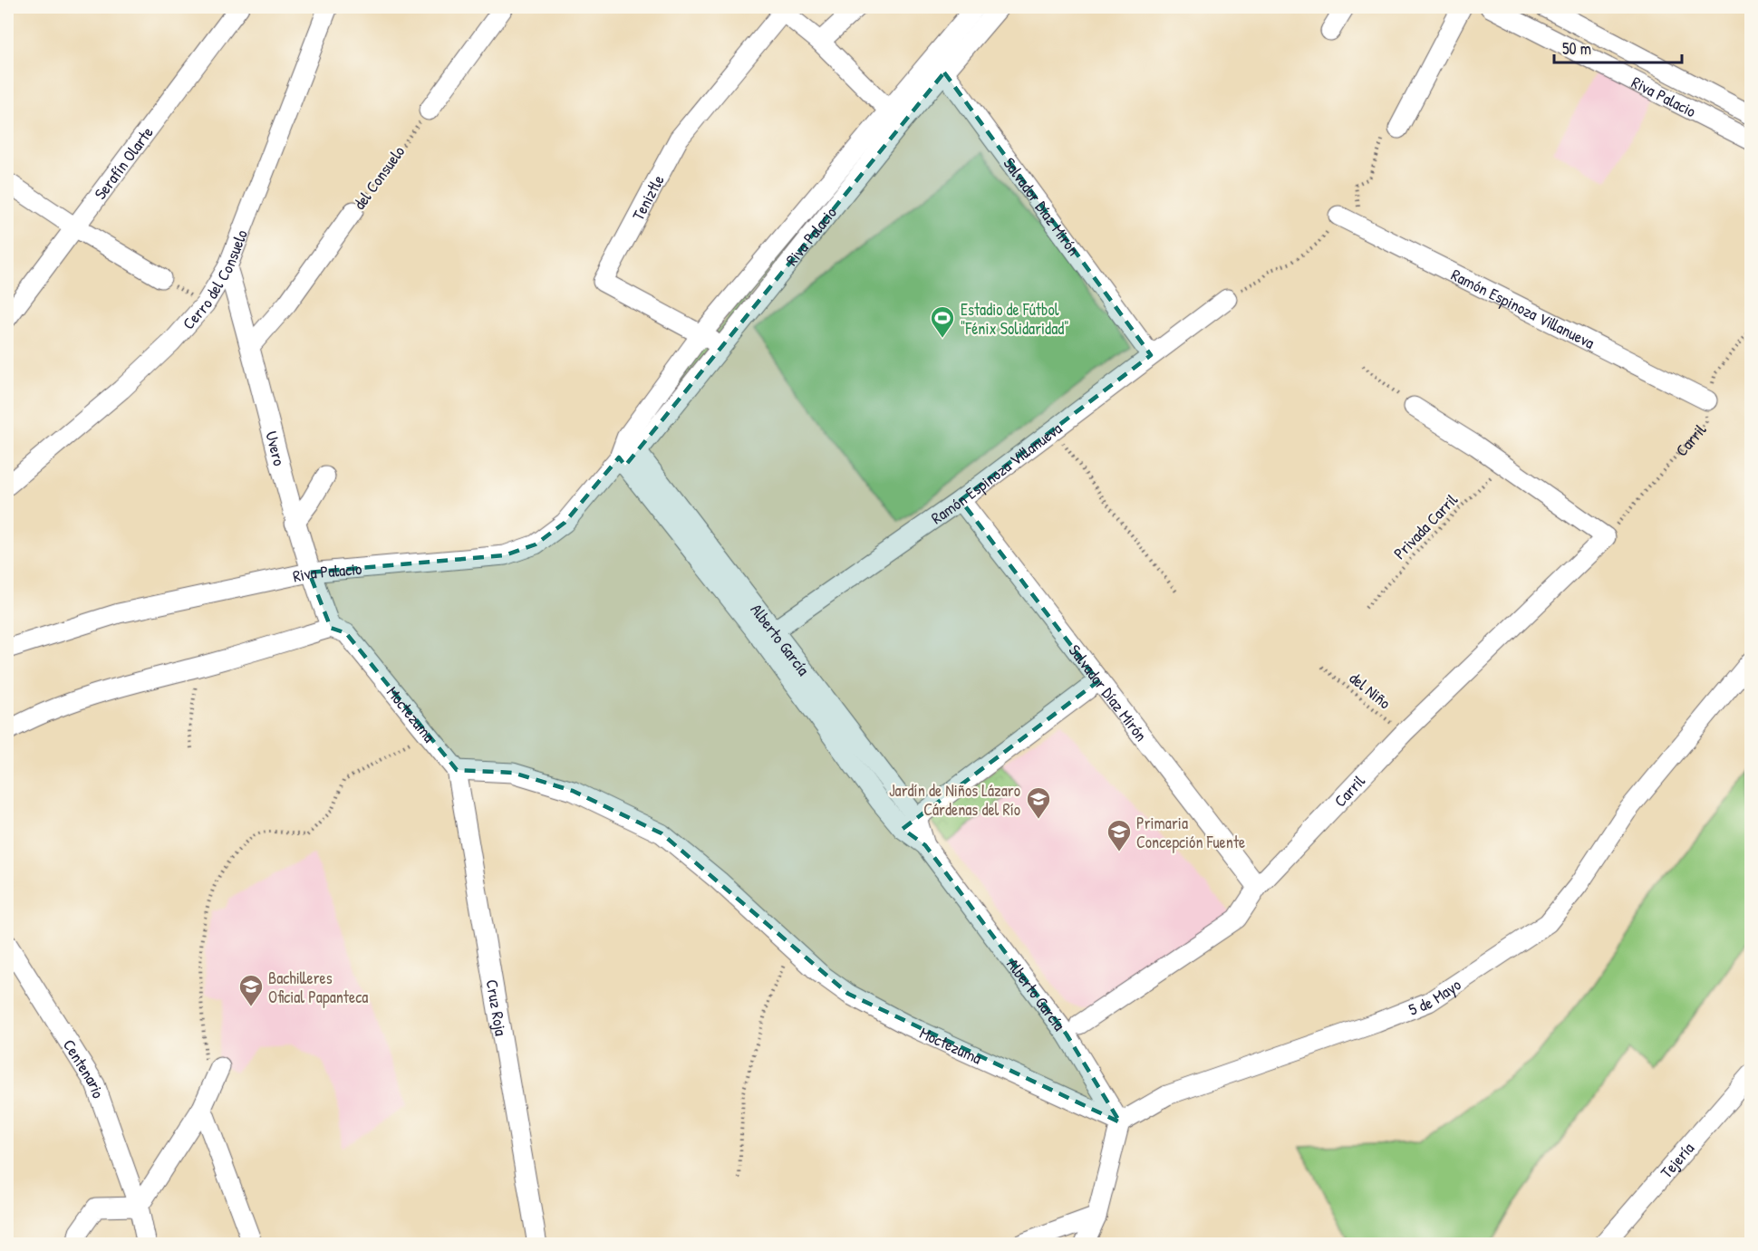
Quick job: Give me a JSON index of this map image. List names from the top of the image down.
{
  "streets": {
    "street": [
      "Riva Palacio",
      "Serafín Olarte",
      "del Consuelo",
      "Teniztle",
      "Salvador Díaz Mirón",
      "Cerro del Consuelo",
      "Ramón Espinoza Villanueva",
      "Carril",
      "Uvero",
      "Alberto García",
      "Moctezuma",
      "5 de Mayo",
      "Cruz Roja",
      "Centenario",
      "Tejería"
    ],
    "path": ["Privada Carril", "del Niño"]
  },
  "crossings": [
    ["Riva Palacio", "Teniztle"],
    ["Riva Palacio", "Salvador Díaz Mirón"],
    ["Riva Palacio", "Uvero"],
    ["Riva Palacio", "Alberto García"],
    ["del Consuelo", "Uvero"],
    ["Salvador Díaz Mirón", "Ramón Espinoza Villanueva"],
    ["Salvador Díaz Mirón", "Carril"],
    ["Cerro del Consuelo", "Uvero"],
    ["Ramón Espinoza Villanueva", "Carril"],
    ["Ramón Espinoza Villanueva", "Alberto García"],
    ["Carril", "del Niño"],
    ["Uvero", "Moctezuma"],
    ["Alberto García", "Moctezuma"],
    ["Alberto García", "5 de Mayo"],
    ["Moctezuma", "5 de Mayo"],
    ["Moctezuma", "Cruz Roja"]
  ],
  "places": {
    "sports": ["Estadio de Fútbol \"Fénix Solidaridad\""],
    "school or university": ["Jardín de Niños Lázaro Cárdenas del Río", "Primaria Concepción Fuente", "Bachilleres Oficial Papanteca"]
  },
  "scale_bar": "50 m"
}
